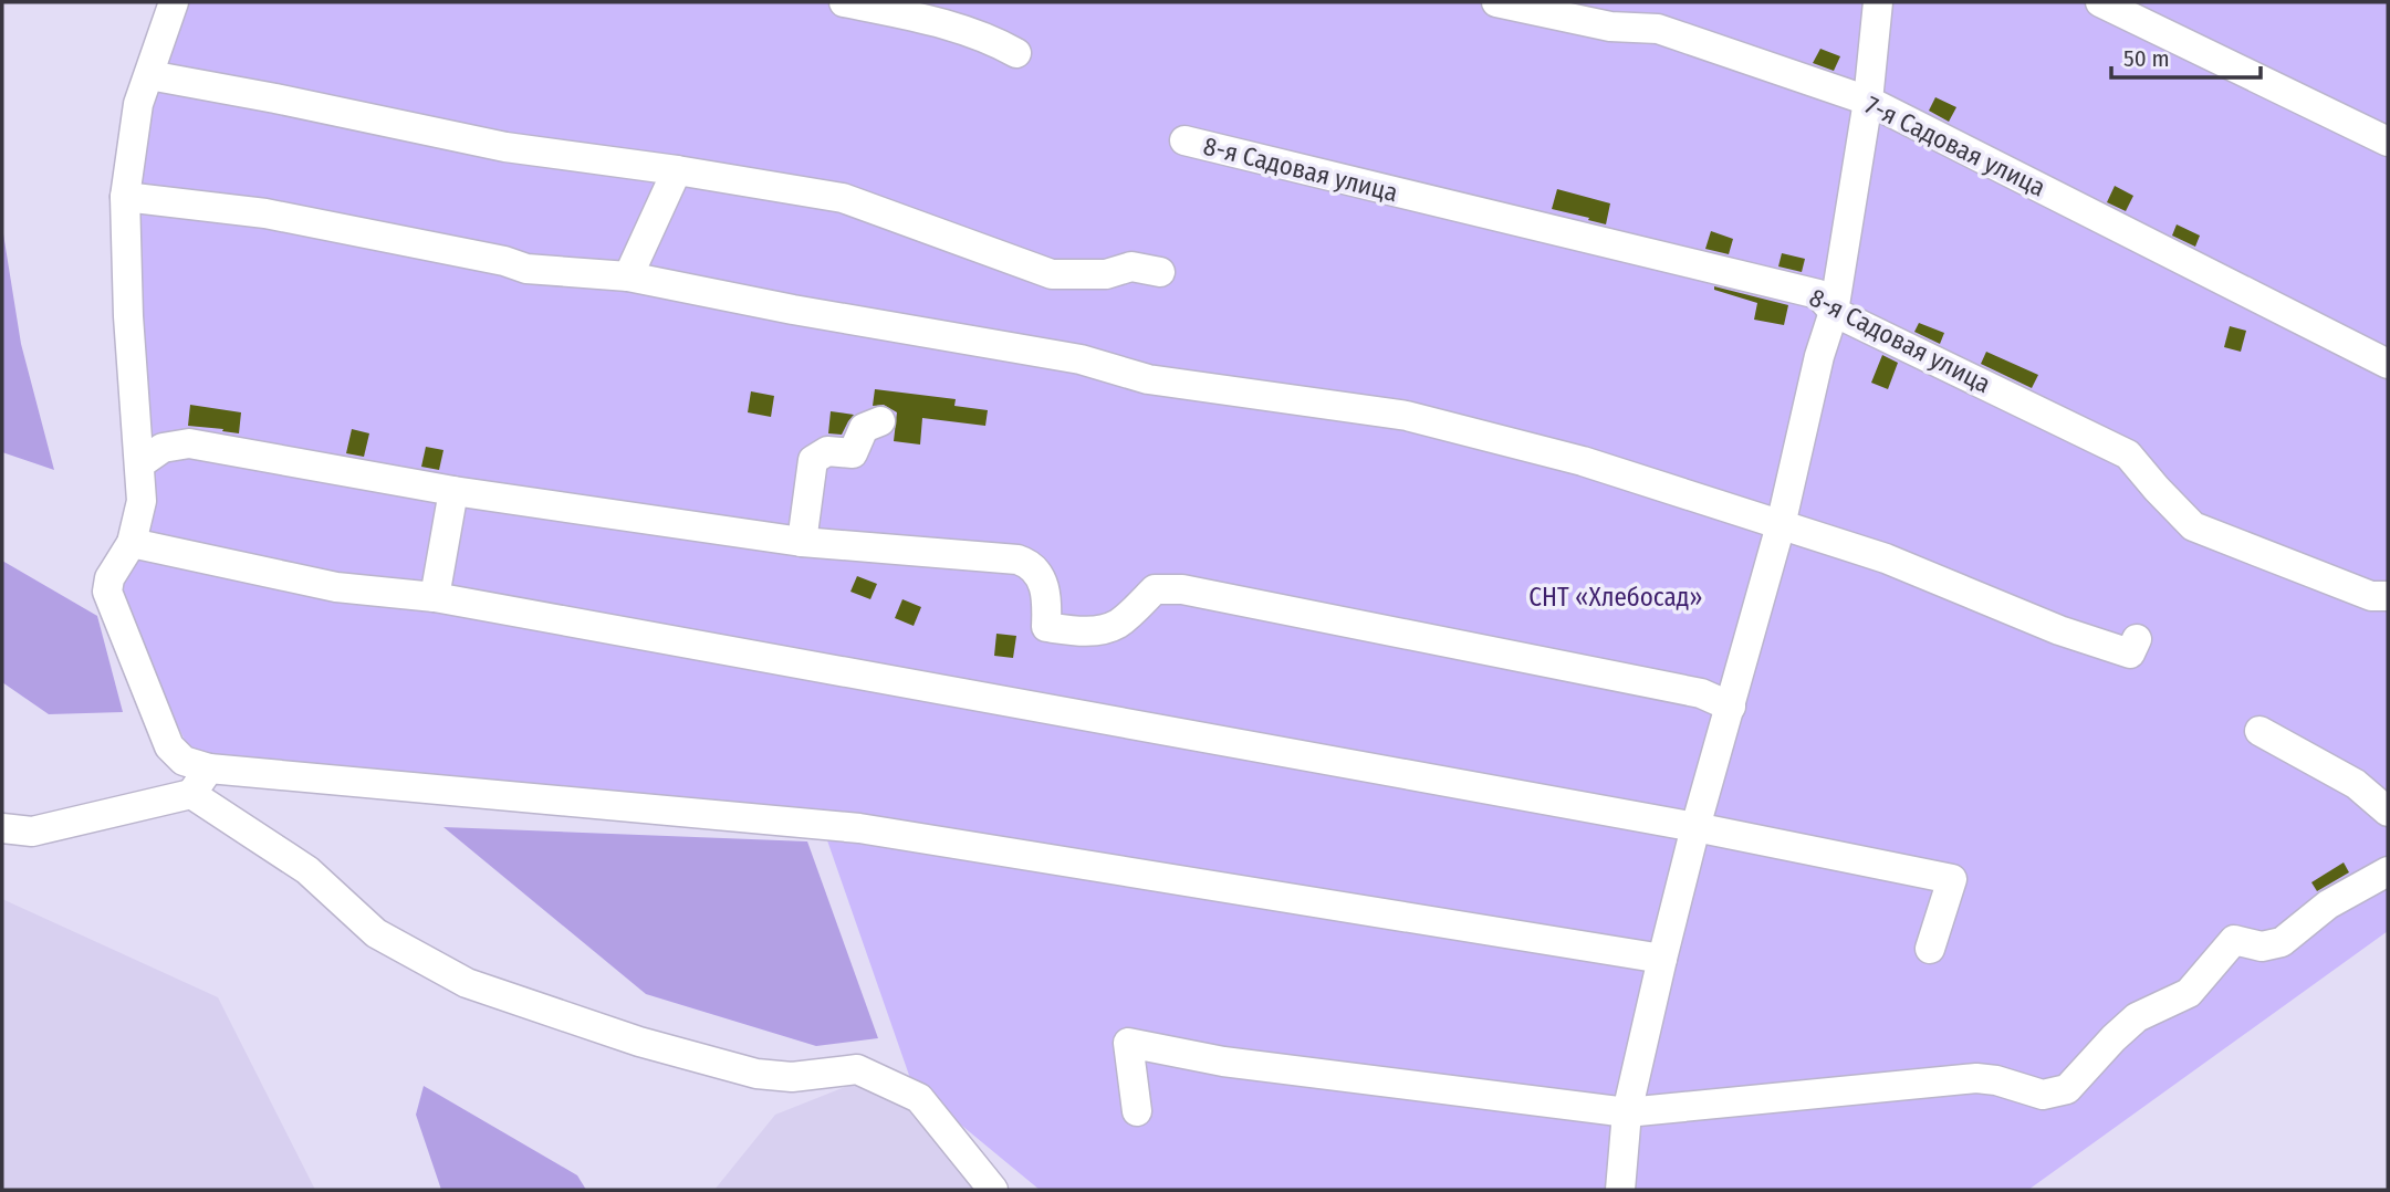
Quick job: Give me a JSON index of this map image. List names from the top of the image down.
{
  "streets": {
    "lane": ["7-я Садовая улица", "8-я Садовая улица"]
  },
  "parks": ["СНТ «Хлебосад»"],
  "scale_bar": "50 m"
}
